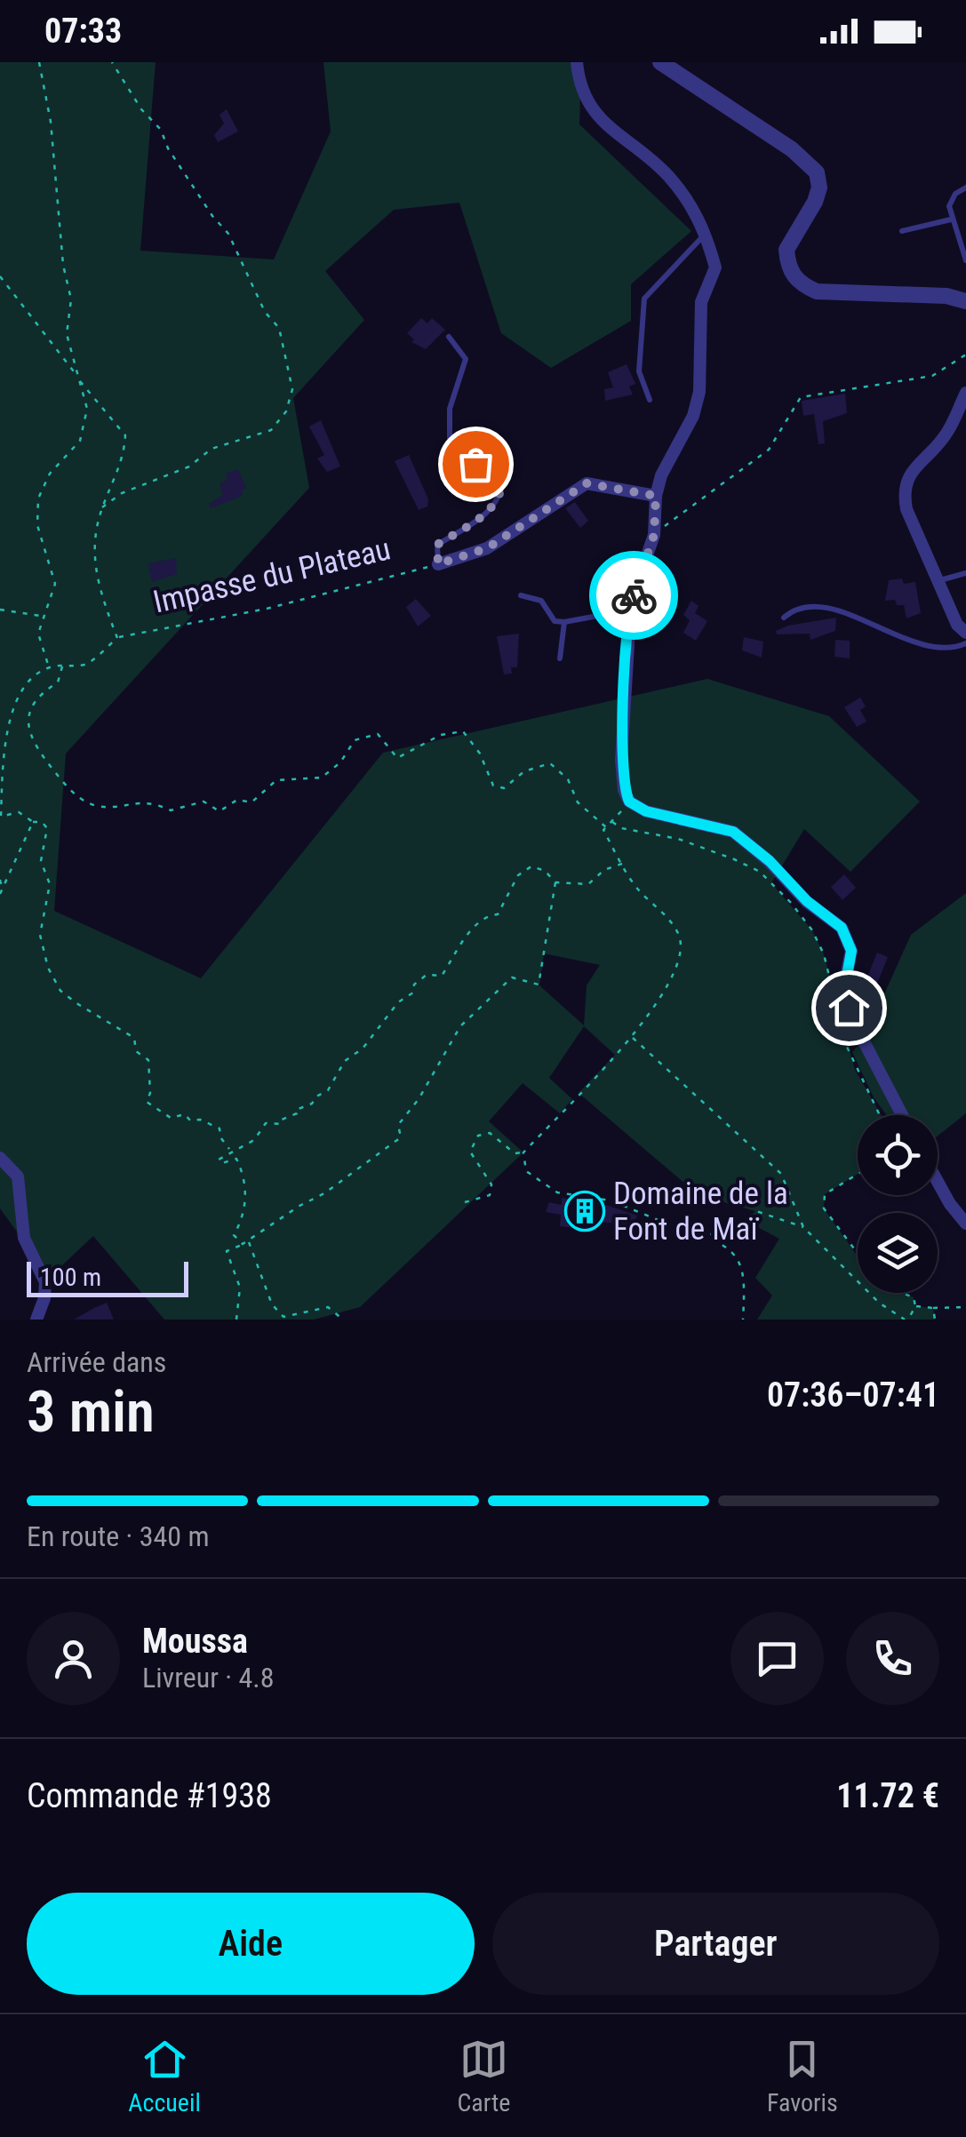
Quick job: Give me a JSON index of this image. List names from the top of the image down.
{
  "streets": {
    "street": ["Impasse du Plateau"]
  },
  "places": {
    "building": ["Domaine de la Font de Maï"]
  },
  "scale_bar": "100 m",
  "page": {
    "status": "07:33",
    "scale": "100 m",
    "heading": ["3 min", "Arrivée dans", "07:36–07:41"],
    "panel": [
      "Moussa",
      "Livreur · 4.8",
      "Commande #1938",
      "11.72 €"
    ],
    "bar": "En route · 340 m",
    "buttons": ["Aide", "Partager"],
    "tabs": ["Accueil", "Carte", "Favoris"]
  }
}
